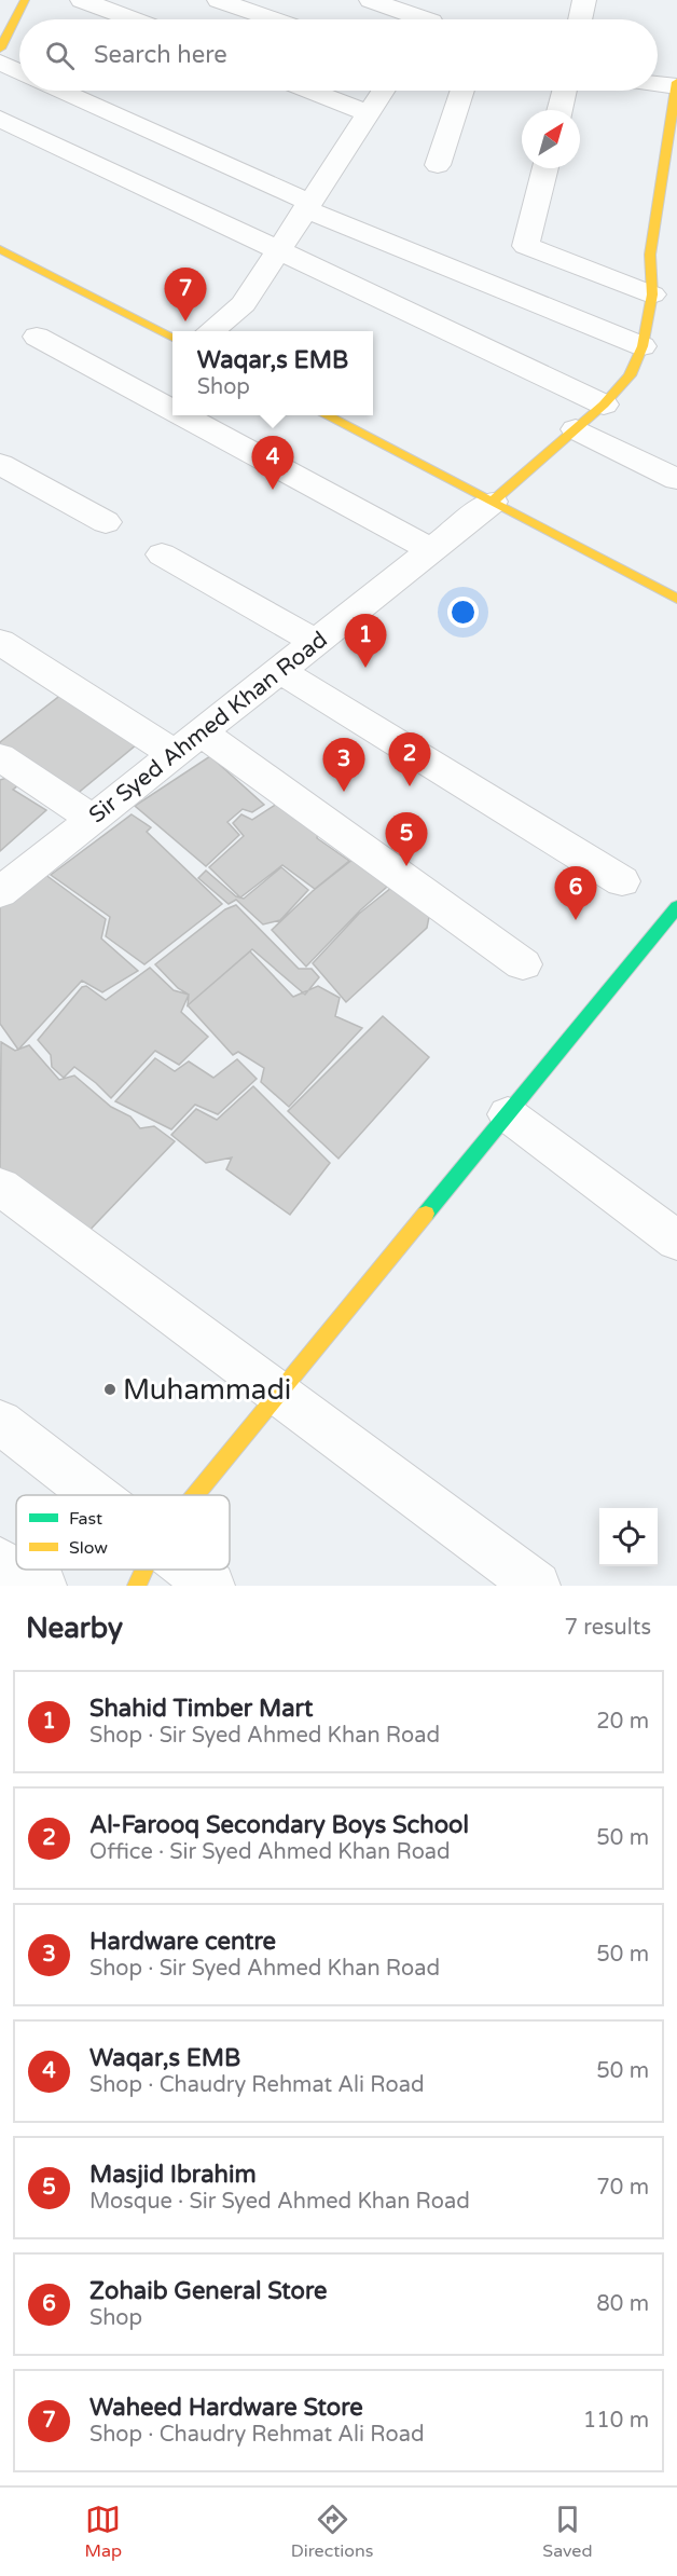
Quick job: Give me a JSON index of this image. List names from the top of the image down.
{
  "streets": {
    "street": ["Sir Syed Ahmed Khan Road"]
  },
  "places": ["Muhammadi"],
  "legend": ["Fast", "Slow"],
  "north": "top right",
  "page": {
    "search": "Search here",
    "pins": [
      "7",
      "4",
      "1",
      "2",
      "3",
      "5",
      "6"
    ],
    "popup": ["Waqar,s EMB", "Shop"],
    "heading": ["Nearby", "7 results"],
    "list": [
      {
        "mark": "1",
        "name": "Shahid Timber Mart",
        "note": "Shop · Sir Syed Ahmed Khan Road",
        "value": "20 m"
      },
      {
        "mark": "2",
        "name": "Al-Farooq Secondary Boys School",
        "note": "Office · Sir Syed Ahmed Khan Road",
        "value": "50 m"
      },
      {
        "mark": "3",
        "name": "Hardware centre",
        "note": "Shop · Sir Syed Ahmed Khan Road",
        "value": "50 m"
      },
      {
        "mark": "4",
        "name": "Waqar,s EMB",
        "note": "Shop · Chaudry Rehmat Ali Road",
        "value": "50 m"
      },
      {
        "mark": "5",
        "name": "Masjid Ibrahim",
        "note": "Mosque · Sir Syed Ahmed Khan Road",
        "value": "70 m"
      },
      {
        "mark": "6",
        "name": "Zohaib General Store",
        "note": "Shop",
        "value": "80 m"
      },
      {
        "mark": "7",
        "name": "Waheed Hardware Store",
        "note": "Shop · Chaudry Rehmat Ali Road",
        "value": "110 m"
      }
    ],
    "nav": ["Map", "Directions", "Saved"]
  }
}
